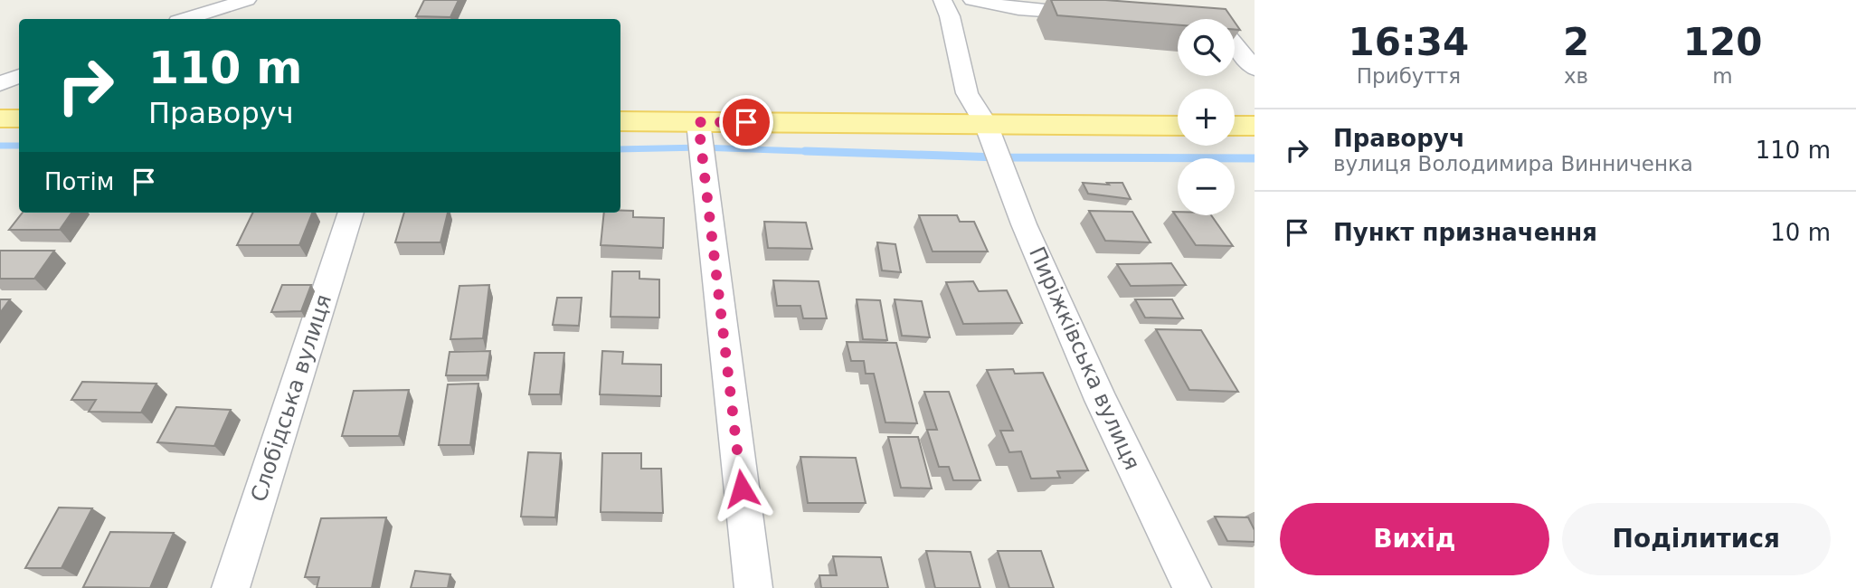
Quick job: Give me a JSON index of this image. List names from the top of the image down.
{
  "streets": {
    "street": ["Пиріжківська вулиця", "Слобідська вулиця"]
  },
  "page": {
    "eta": [
      "16:34",
      "Прибуття",
      "2",
      "хв",
      "120",
      "m"
    ],
    "map_buttons": ["+", "−"],
    "turn": ["110 m", "Праворуч"],
    "list": [
      {
        "name": "Праворуч",
        "note": "вулиця Володимира Винниченка",
        "value": "110 m"
      },
      {
        "name": "Пункт призначення",
        "value": "10 m"
      }
    ],
    "then": "Потім",
    "buttons": ["Вихід", "Поділитися"]
  }
}
